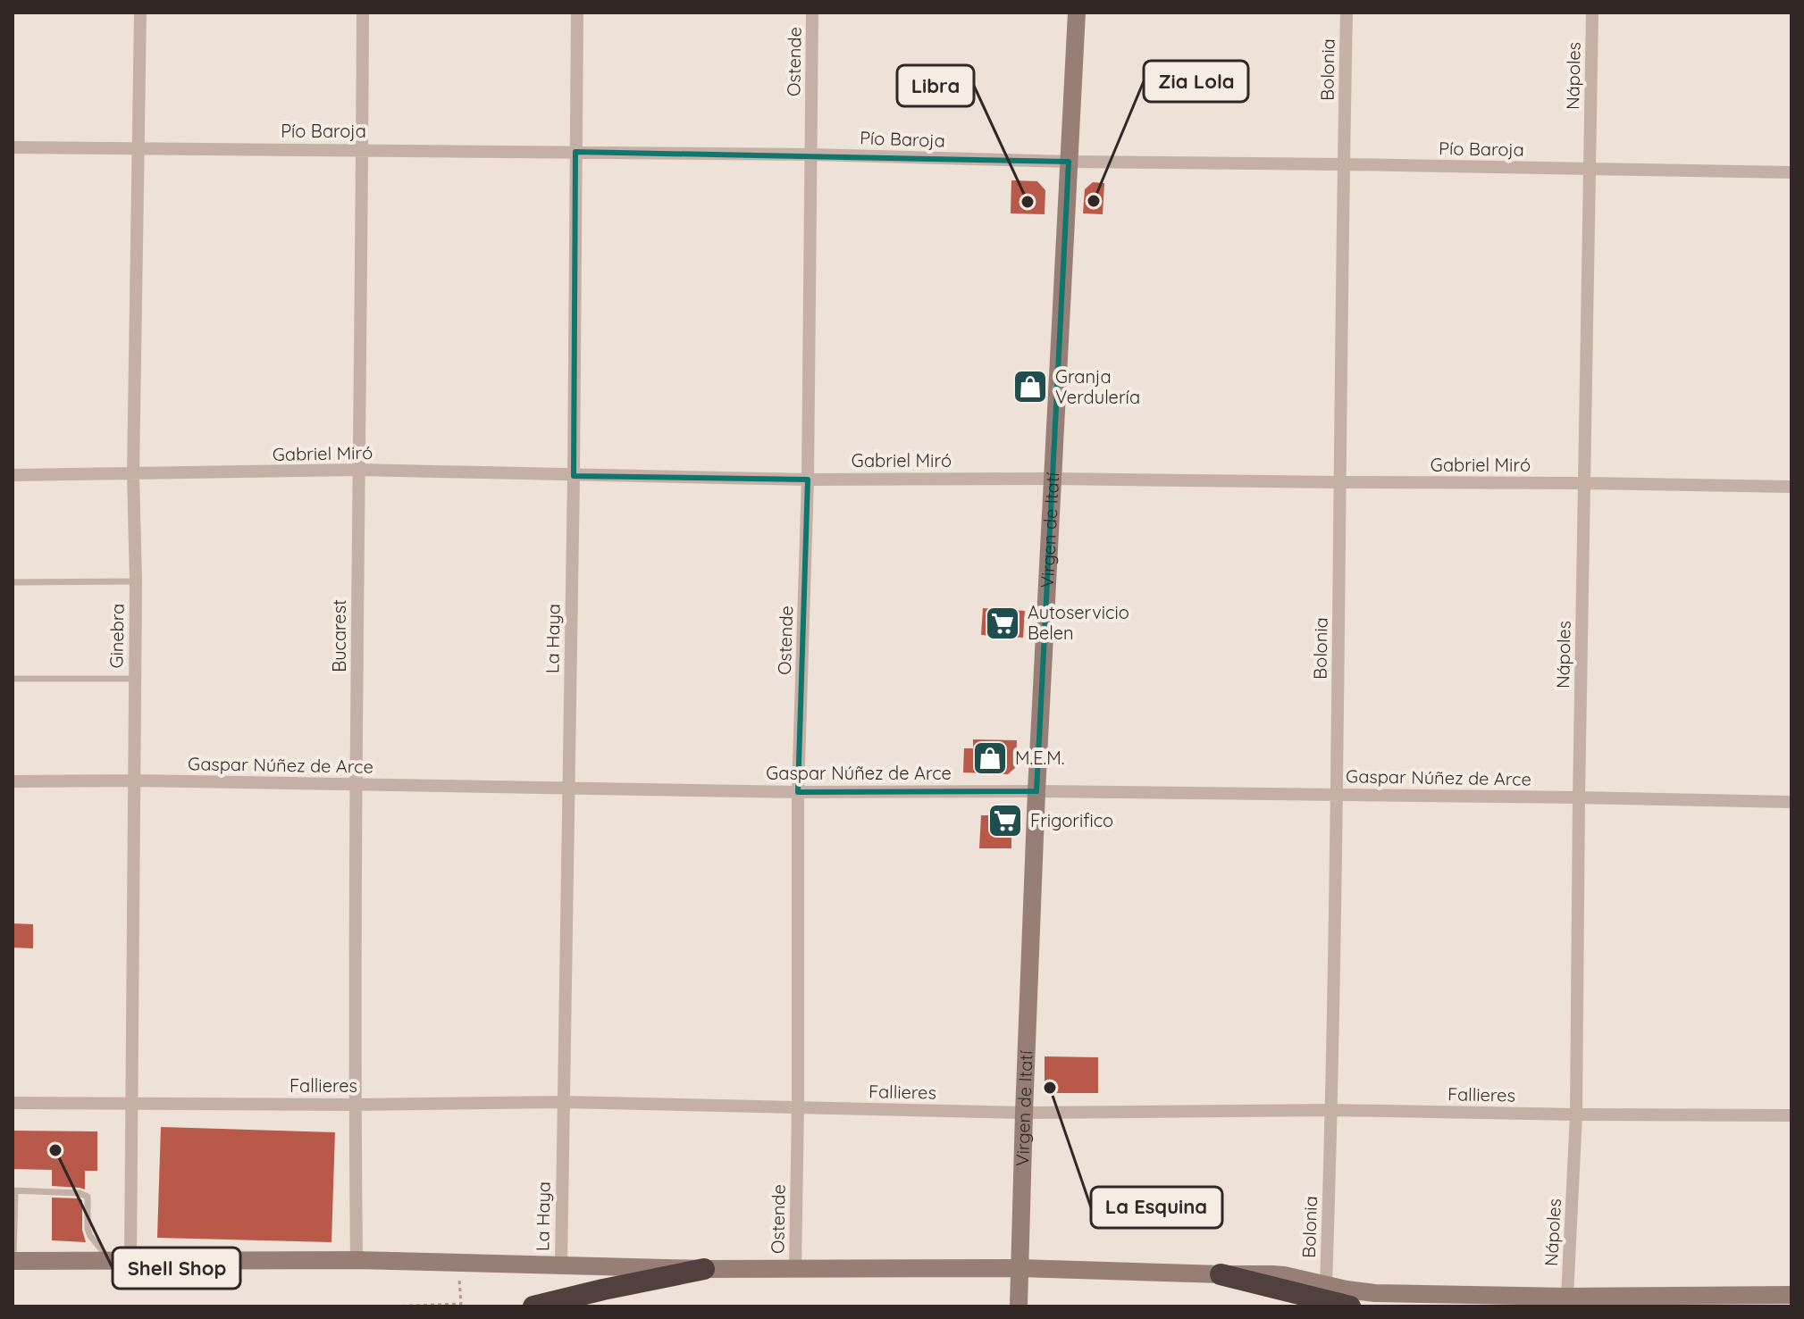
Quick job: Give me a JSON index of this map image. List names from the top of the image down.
{
  "streets": {
    "street": [
      "Ostende",
      "Bolonia",
      "Nápoles",
      "Pío Baroja",
      "Gabriel Miró",
      "Virgen de Itatí",
      "Ginebra",
      "Bucarest",
      "La Haya",
      "Gaspar Núñez de Arce",
      "Fallieres"
    ]
  },
  "crossings": [
    ["Ostende", "Pío Baroja"],
    ["Ostende", "Gabriel Miró"],
    ["Ostende", "Gaspar Núñez de Arce"],
    ["Ostende", "Fallieres"],
    ["Bolonia", "Pío Baroja"],
    ["Bolonia", "Gabriel Miró"],
    ["Bolonia", "Gaspar Núñez de Arce"],
    ["Bolonia", "Fallieres"],
    ["Nápoles", "Pío Baroja"],
    ["Nápoles", "Gabriel Miró"],
    ["Nápoles", "Gaspar Núñez de Arce"],
    ["Nápoles", "Fallieres"],
    ["Pío Baroja", "Virgen de Itatí"],
    ["Pío Baroja", "Ginebra"],
    ["Pío Baroja", "Bucarest"],
    ["Pío Baroja", "La Haya"],
    ["Gabriel Miró", "Virgen de Itatí"],
    ["Gabriel Miró", "Ginebra"],
    ["Gabriel Miró", "Bucarest"],
    ["Gabriel Miró", "La Haya"],
    ["Virgen de Itatí", "Gaspar Núñez de Arce"],
    ["Virgen de Itatí", "Fallieres"],
    ["Ginebra", "Gaspar Núñez de Arce"],
    ["Ginebra", "Fallieres"],
    ["Bucarest", "Gaspar Núñez de Arce"],
    ["Bucarest", "Fallieres"],
    ["La Haya", "Gaspar Núñez de Arce"],
    ["La Haya", "Fallieres"]
  ],
  "places": {
    "other": [
      "Zia Lola",
      "Libra",
      "La Esquina",
      "Shell Shop"
    ],
    "shop": ["Granja Verdulería", "M.E.M."],
    "supermarket": ["Autoservicio Belen", "Frigorifico"]
  }
}
